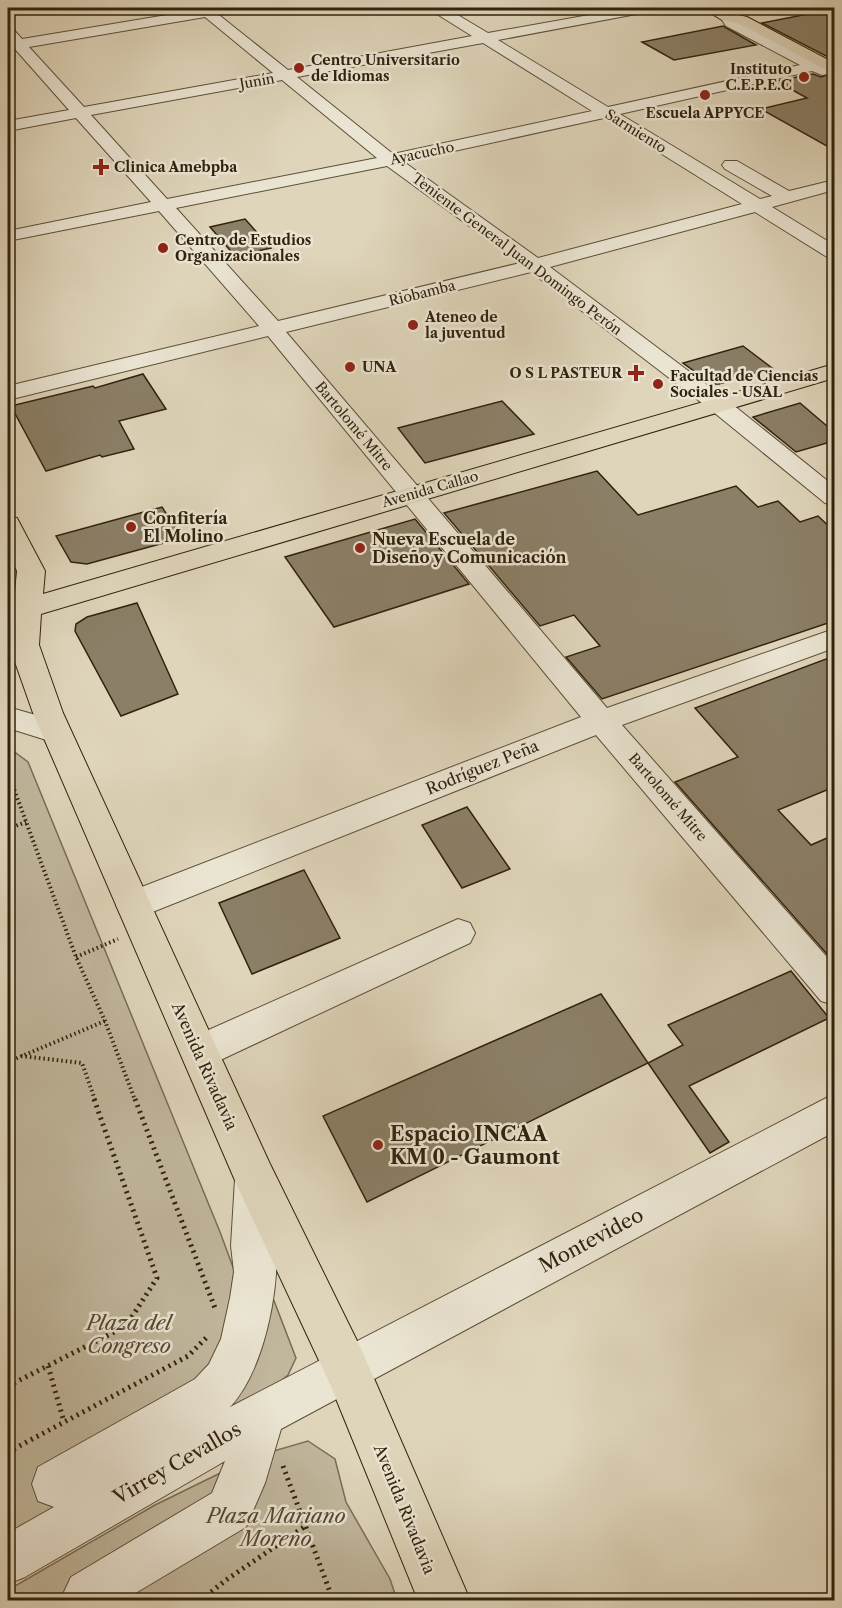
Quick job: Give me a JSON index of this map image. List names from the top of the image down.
{
  "streets": {
    "main road": ["Avenida Callao", "Avenida Rivadavia"],
    "street": [
      "Junín",
      "Sarmiento",
      "Ayacucho",
      "Teniente General Juan Domingo Perón",
      "Riobamba",
      "Bartolomé Mitre",
      "Rodríguez Peña",
      "Montevideo",
      "Virrey Cevallos"
    ]
  },
  "crossings": [
    ["Junín", "Sarmiento"],
    ["Junín", "Teniente General Juan Domingo Perón"],
    ["Junín", "Bartolomé Mitre"],
    ["Sarmiento", "Ayacucho"],
    ["Sarmiento", "Riobamba"],
    ["Ayacucho", "Teniente General Juan Domingo Perón"],
    ["Ayacucho", "Bartolomé Mitre"],
    ["Teniente General Juan Domingo Perón", "Riobamba"],
    ["Teniente General Juan Domingo Perón", "Avenida Callao"],
    ["Riobamba", "Bartolomé Mitre"],
    ["Bartolomé Mitre", "Avenida Callao"],
    ["Bartolomé Mitre", "Rodríguez Peña"],
    ["Avenida Callao", "Avenida Rivadavia"],
    ["Rodríguez Peña", "Avenida Rivadavia"],
    ["Avenida Rivadavia", "Montevideo"],
    ["Avenida Rivadavia", "Virrey Cevallos"],
    ["Montevideo", "Virrey Cevallos"]
  ],
  "parks": ["Plaza del Congreso", "Plaza Mariano Moreno"],
  "places": {
    "other": [
      "Centro Universitario de Idiomas",
      "Instituto C.E.P.E.C",
      "Escuela APPYCE",
      "Centro de Estudios Organizacionales",
      "Ateneo de la juventud",
      "UNA",
      "Facultad de Ciencias Sociales - USAL",
      "Confitería El Molino",
      "Nueva Escuela de Diseño y Comunicación",
      "Espacio INCAA KM 0 - Gaumont"
    ],
    "health": ["Clinica Amebpba", "O S L PASTEUR"]
  }
}
